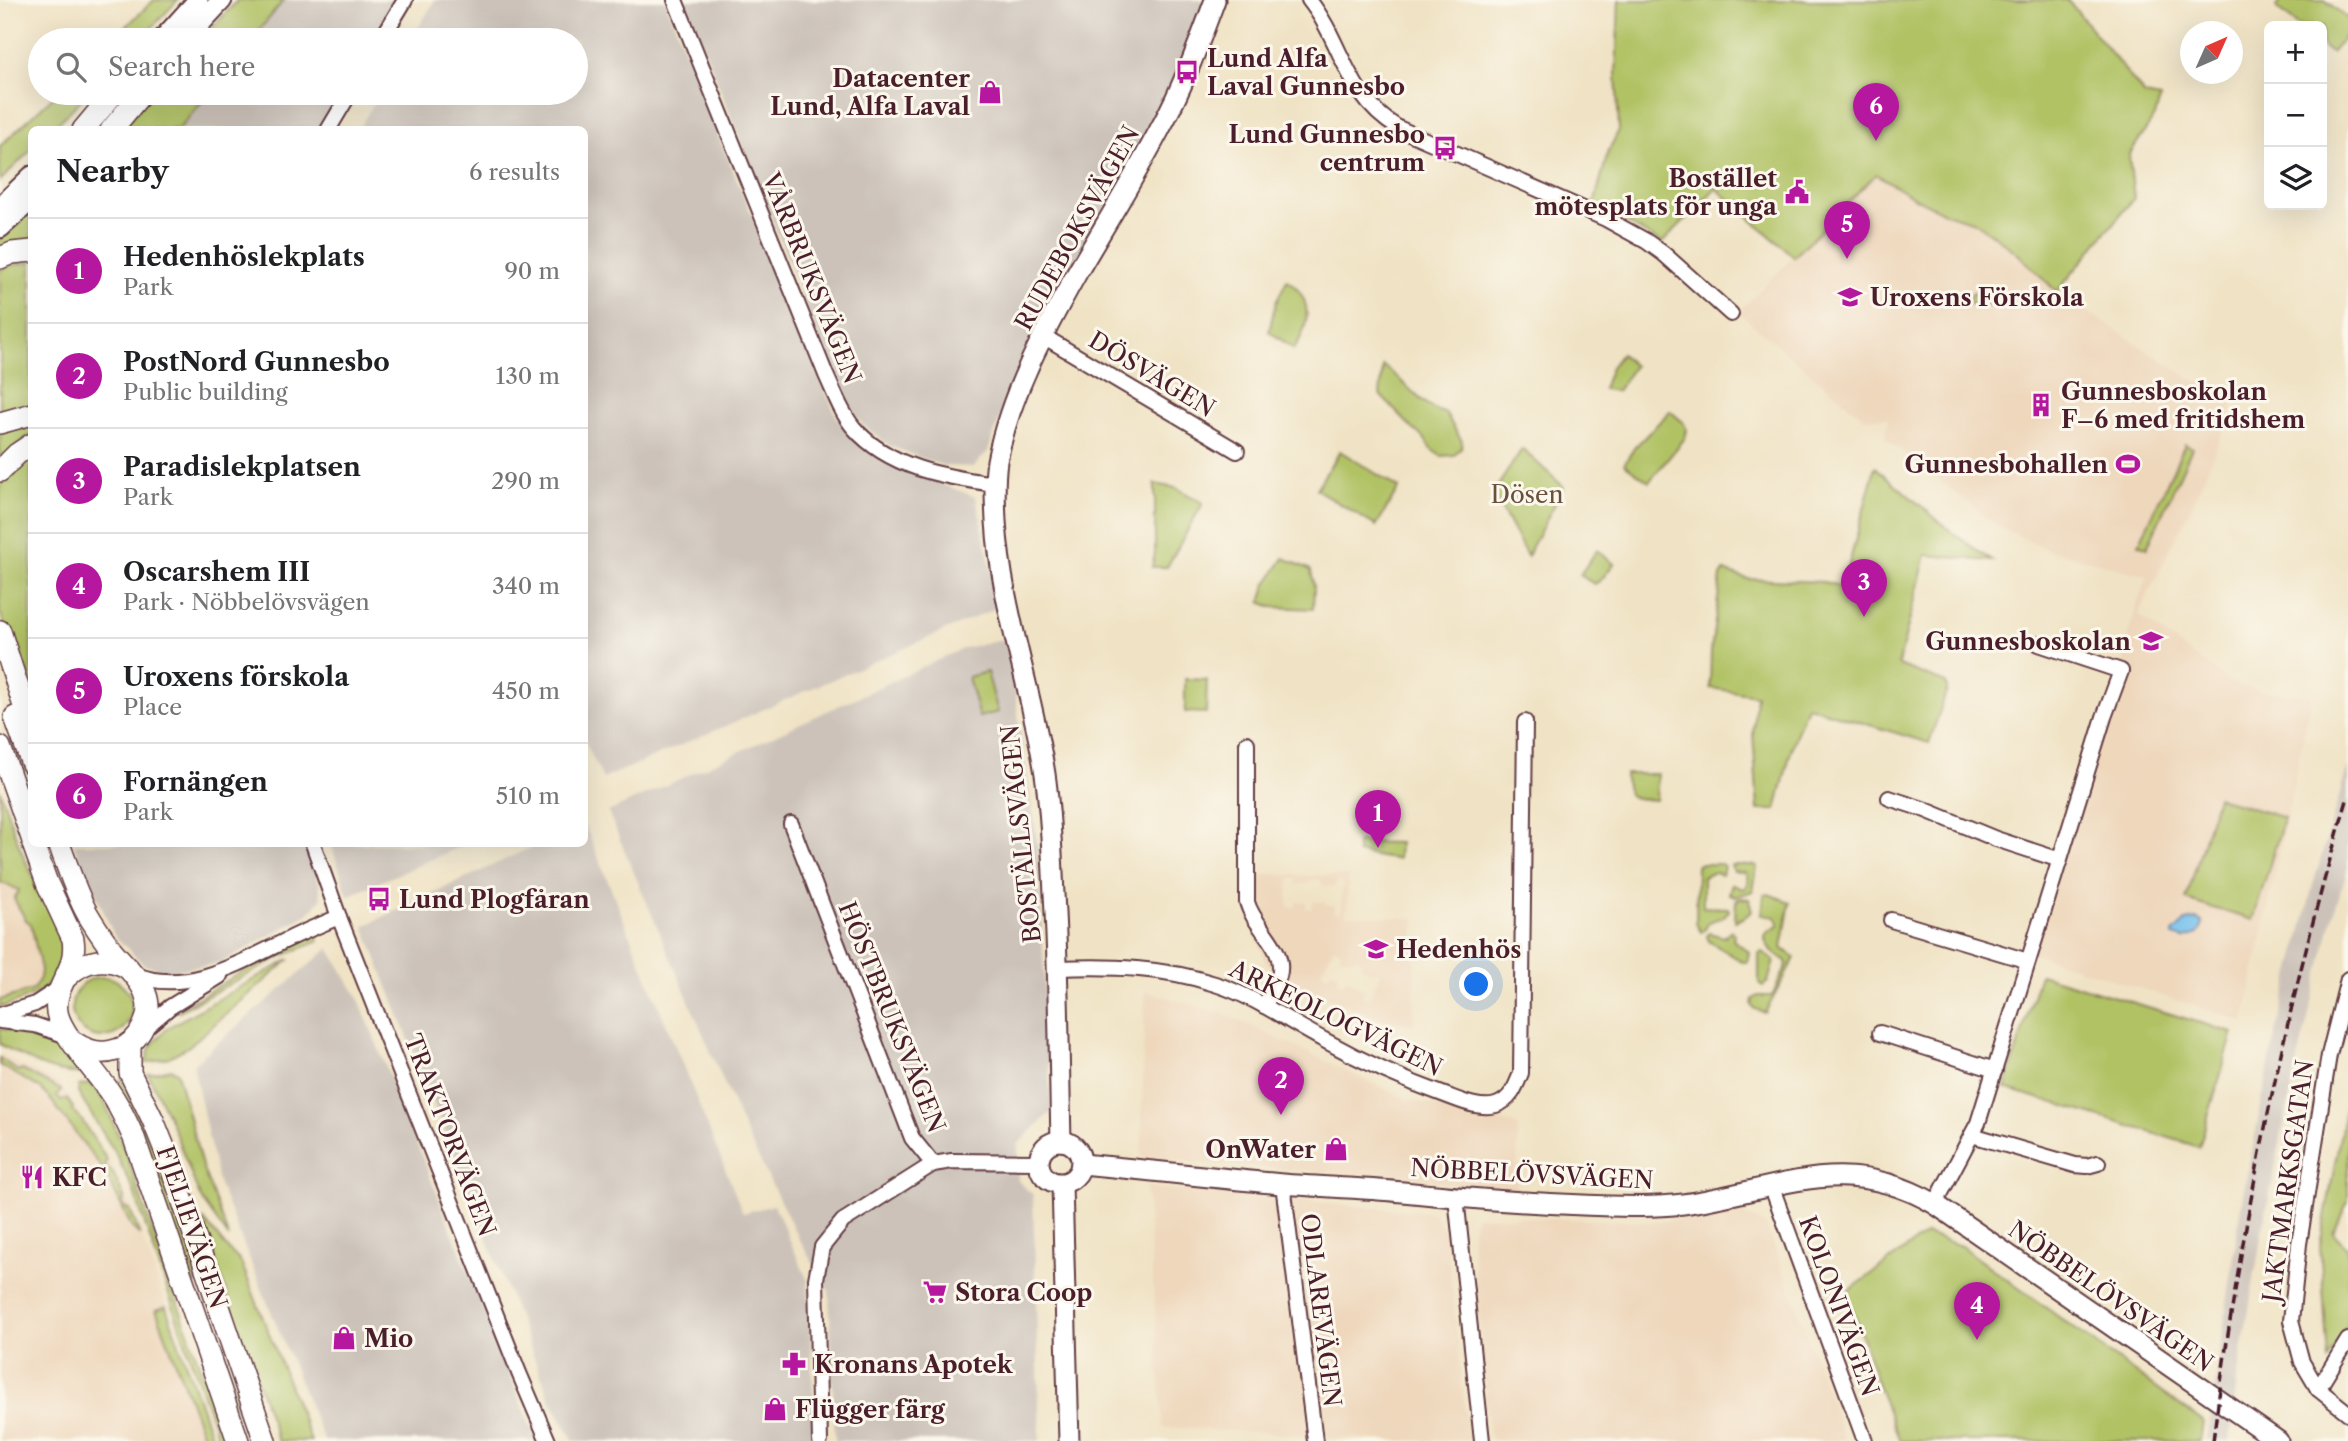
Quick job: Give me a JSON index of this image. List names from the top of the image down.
{
  "streets": {
    "main road": ["FJELIEVÄGEN"],
    "street": [
      "RUDEBOKSVÄGEN",
      "VÅRBRUKSVÄGEN",
      "DÖSVÄGEN",
      "BOSTÄLLSVÄGEN",
      "HÖSTBRUKSVÄGEN",
      "ARKEOLOGVÄGEN",
      "TRAKTORVÄGEN",
      "NÖBBELÖVSVÄGEN",
      "JAKTMARKSGATAN",
      "KOLONIVÄGEN",
      "ODLAREVÄGEN"
    ]
  },
  "crossings": [
    ["RUDEBOKSVÄGEN", "VÅRBRUKSVÄGEN"],
    ["RUDEBOKSVÄGEN", "DÖSVÄGEN"],
    ["RUDEBOKSVÄGEN", "BOSTÄLLSVÄGEN"],
    ["VÅRBRUKSVÄGEN", "BOSTÄLLSVÄGEN"],
    ["BOSTÄLLSVÄGEN", "HÖSTBRUKSVÄGEN"],
    ["BOSTÄLLSVÄGEN", "ARKEOLOGVÄGEN"],
    ["BOSTÄLLSVÄGEN", "NÖBBELÖVSVÄGEN"],
    ["HÖSTBRUKSVÄGEN", "NÖBBELÖVSVÄGEN"],
    ["NÖBBELÖVSVÄGEN", "KOLONIVÄGEN"],
    ["NÖBBELÖVSVÄGEN", "ODLAREVÄGEN"]
  ],
  "parks": ["Dösen"],
  "places": {
    "bus stop": ["Lund Alfa Laval Gunnesbo", "Lund Gunnesbo centrum", "Lund Plogfåran"],
    "shop": [
      "Datacenter Lund, Alfa Laval",
      "OnWater",
      "Mio",
      "Flügger färg"
    ],
    "public building": ["Bostället mötesplats för unga"],
    "school or university": ["Uroxens Förskola", "Gunnesboskolan", "Hedenhös"],
    "building": ["Gunnesboskolan F–6 med fritidshem"],
    "sports": ["Gunnesbohallen"],
    "restaurant": ["KFC"],
    "supermarket": ["Stora Coop"],
    "pharmacy": ["Kronans Apotek"]
  },
  "north": "top right",
  "page": {
    "map_buttons": ["+", "−"],
    "search": "Search here",
    "pins": [
      "6",
      "5",
      "3",
      "1",
      "2",
      "4"
    ],
    "heading": ["Nearby", "6 results"],
    "list": [
      {
        "mark": "1",
        "name": "Hedenhöslekplats",
        "note": "Park",
        "value": "90 m"
      },
      {
        "mark": "2",
        "name": "PostNord Gunnesbo",
        "note": "Public building",
        "value": "130 m"
      },
      {
        "mark": "3",
        "name": "Paradislekplatsen",
        "note": "Park",
        "value": "290 m"
      },
      {
        "mark": "4",
        "name": "Oscarshem III",
        "note": "Park · Nöbbelövsvägen",
        "value": "340 m"
      },
      {
        "mark": "5",
        "name": "Uroxens förskola",
        "note": "Place",
        "value": "450 m"
      },
      {
        "mark": "6",
        "name": "Fornängen",
        "note": "Park",
        "value": "510 m"
      }
    ]
  }
}
